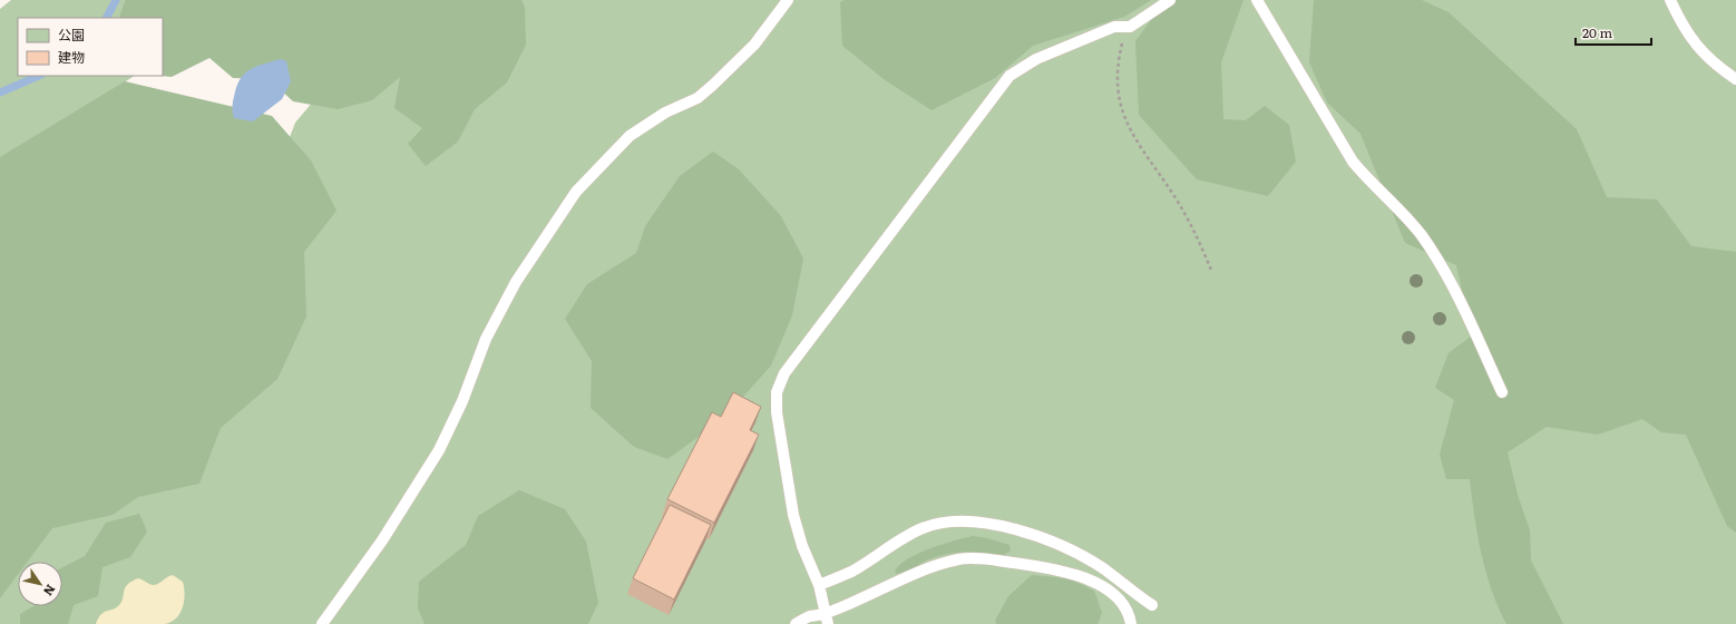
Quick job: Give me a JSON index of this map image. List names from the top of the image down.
{
  "legend": ["公園", "建物"],
  "scale_bar": "20 m",
  "north": "bottom right"
}
